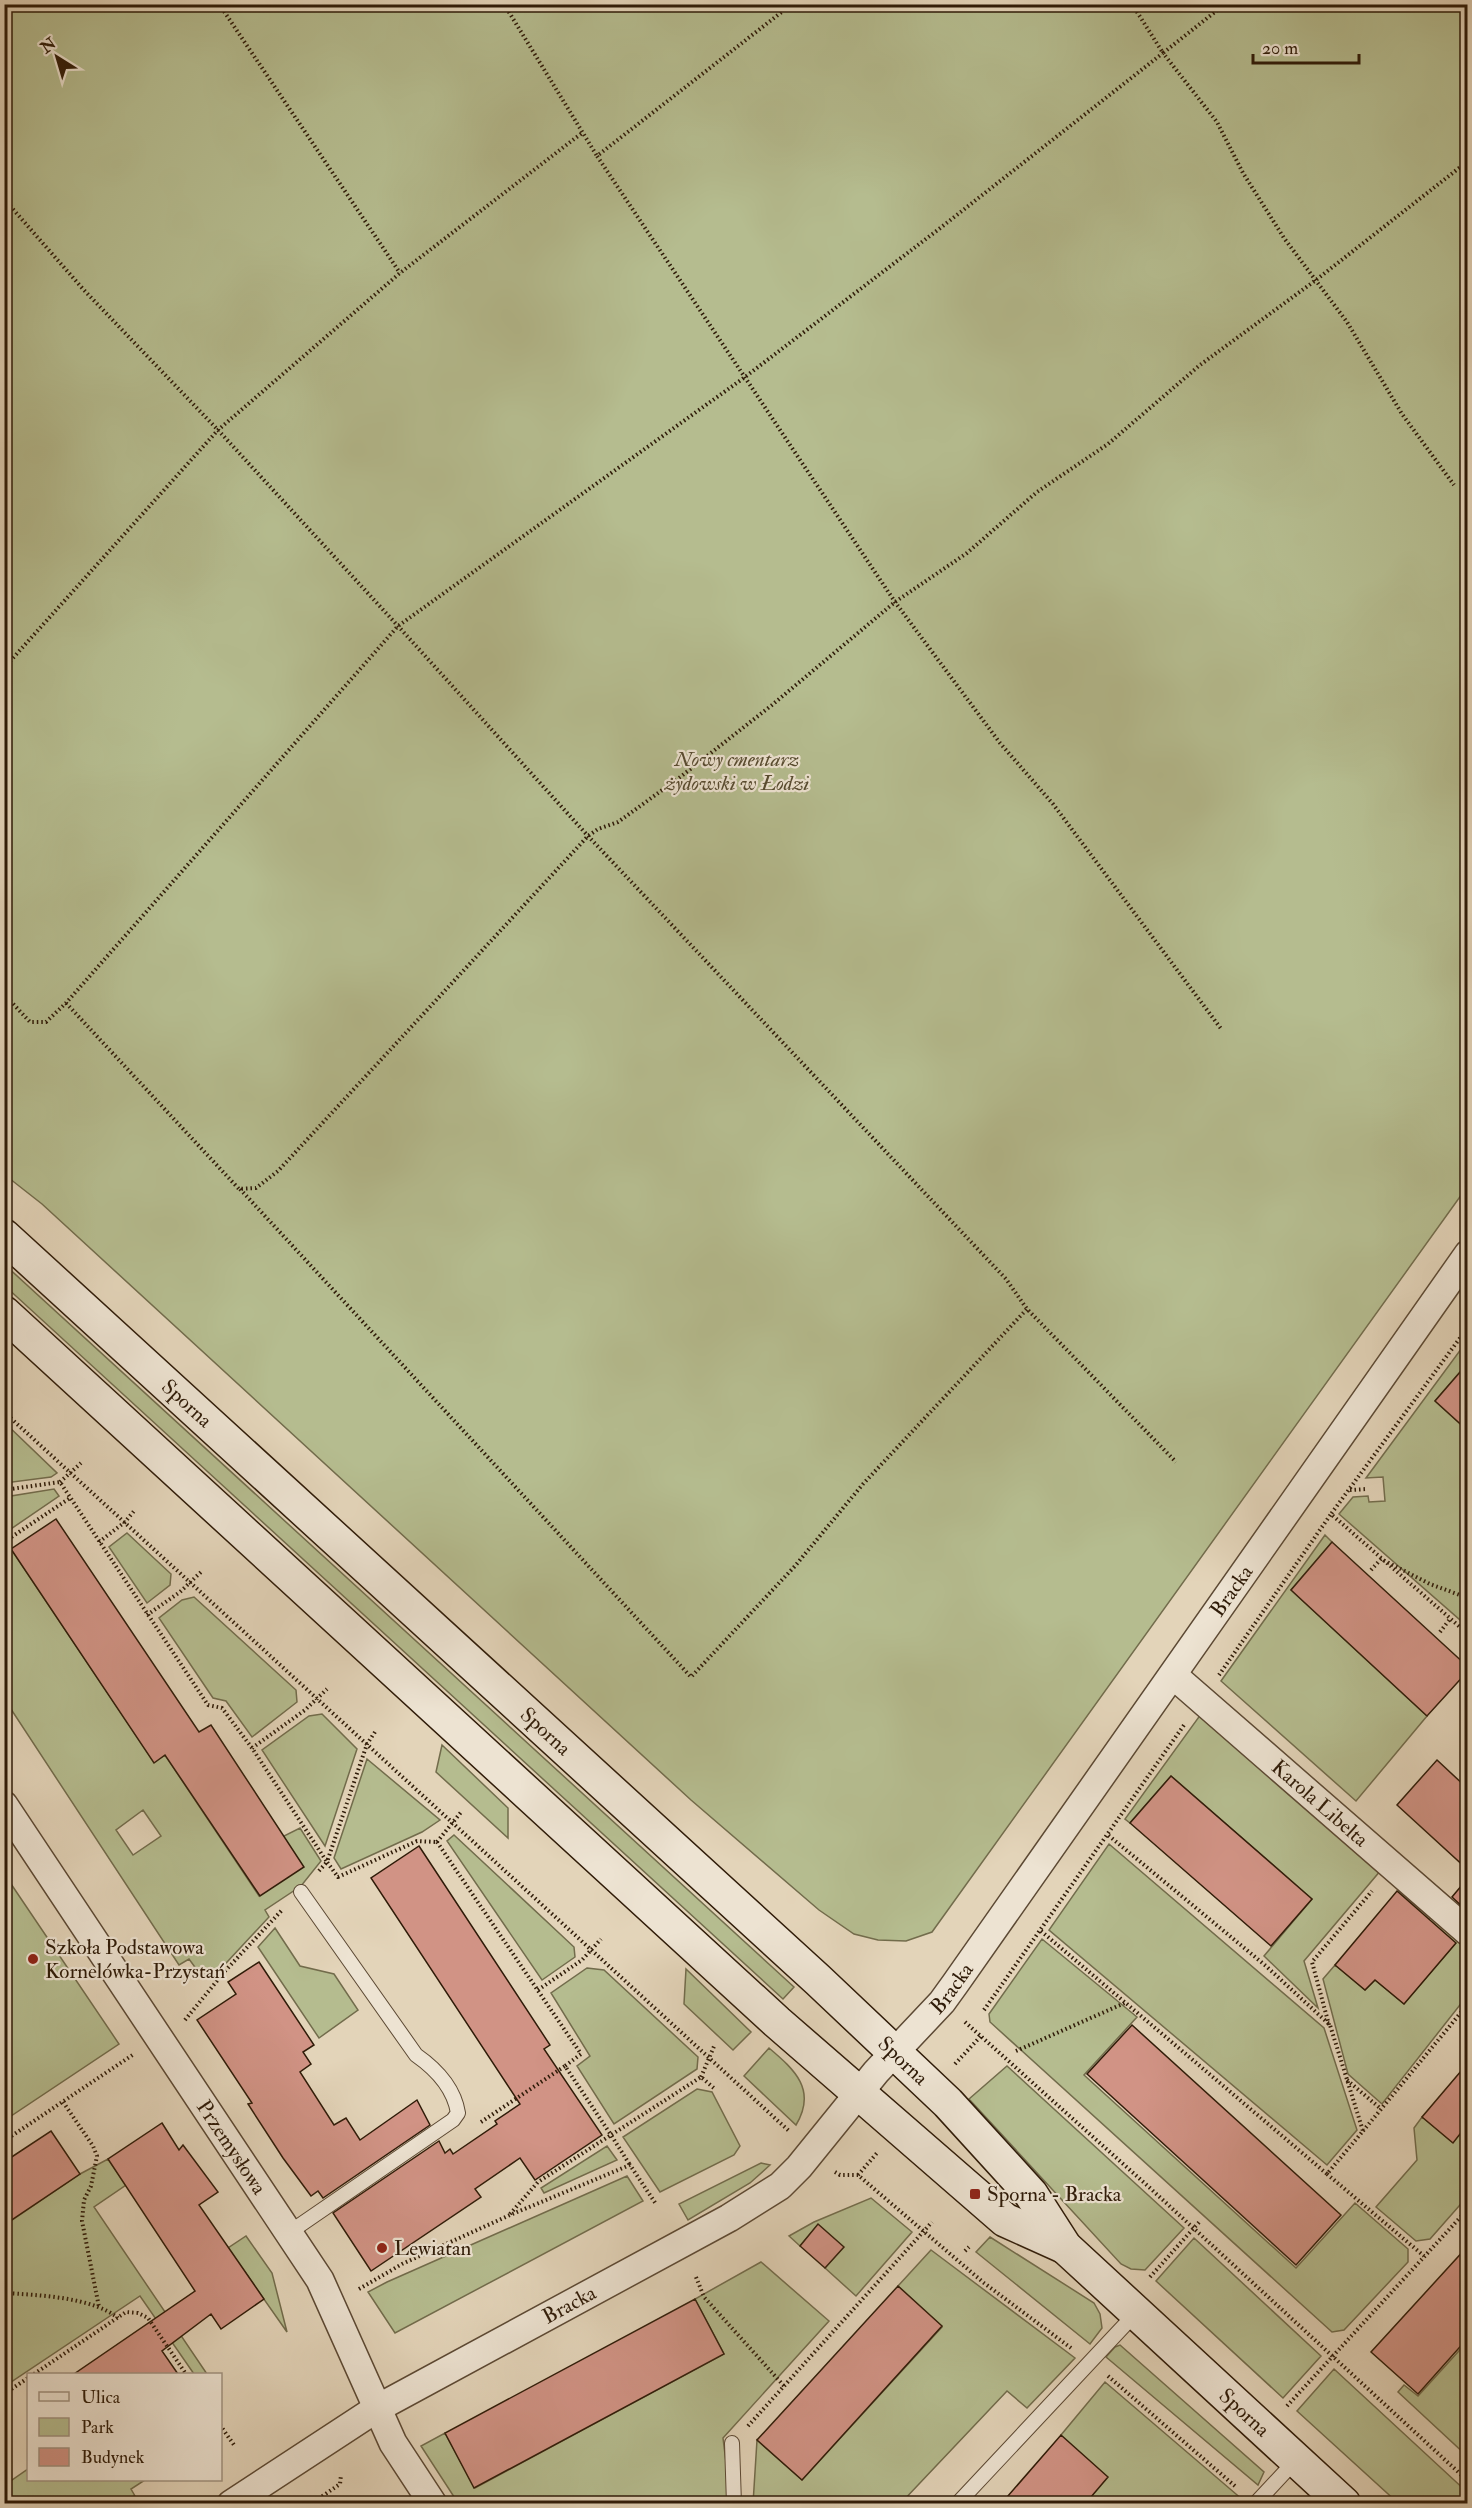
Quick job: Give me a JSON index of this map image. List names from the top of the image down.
{
  "streets": {
    "street": [
      "Sporna",
      "Bracka",
      "Karola Libelta",
      "Przemysłowa"
    ]
  },
  "crossings": [
    ["Sporna", "Bracka"],
    ["Bracka", "Karola Libelta"],
    ["Bracka", "Przemysłowa"]
  ],
  "parks": ["Nowy cmentarz żydowski w Łodzi"],
  "places": {
    "other": ["Szkoła Podstawowa Kornelówka-Przystań", "Lewiatan"],
    "transit": ["Sporna - Bracka"]
  },
  "legend": ["Ulica", "Park", "Budynek"],
  "scale_bar": "20 m",
  "north": "top left"
}
